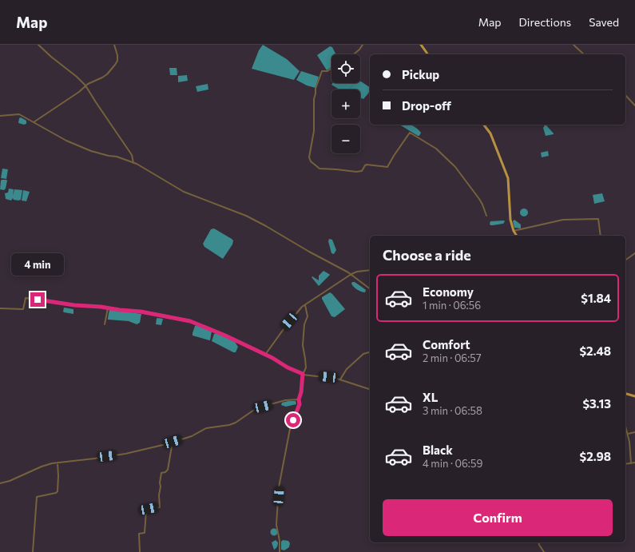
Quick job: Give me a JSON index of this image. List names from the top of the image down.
{
  "page": {
    "header": "Map",
    "nav": ["Map", "Directions", "Saved"],
    "map_buttons": ["+", "−"],
    "banner": ["Pickup", "Drop-off"],
    "heading": "Choose a ride",
    "bubble": "4 min",
    "list": [
      {
        "name": "Economy",
        "note": "1 min · 06:56",
        "value": "$1.84"
      },
      {
        "name": "Comfort",
        "note": "2 min · 06:57",
        "value": "$2.48"
      },
      {
        "name": "XL",
        "note": "3 min · 06:58",
        "value": "$3.13"
      },
      {
        "name": "Black",
        "note": "4 min · 06:59",
        "value": "$2.98"
      }
    ],
    "buttons": "Confirm"
  }
}
